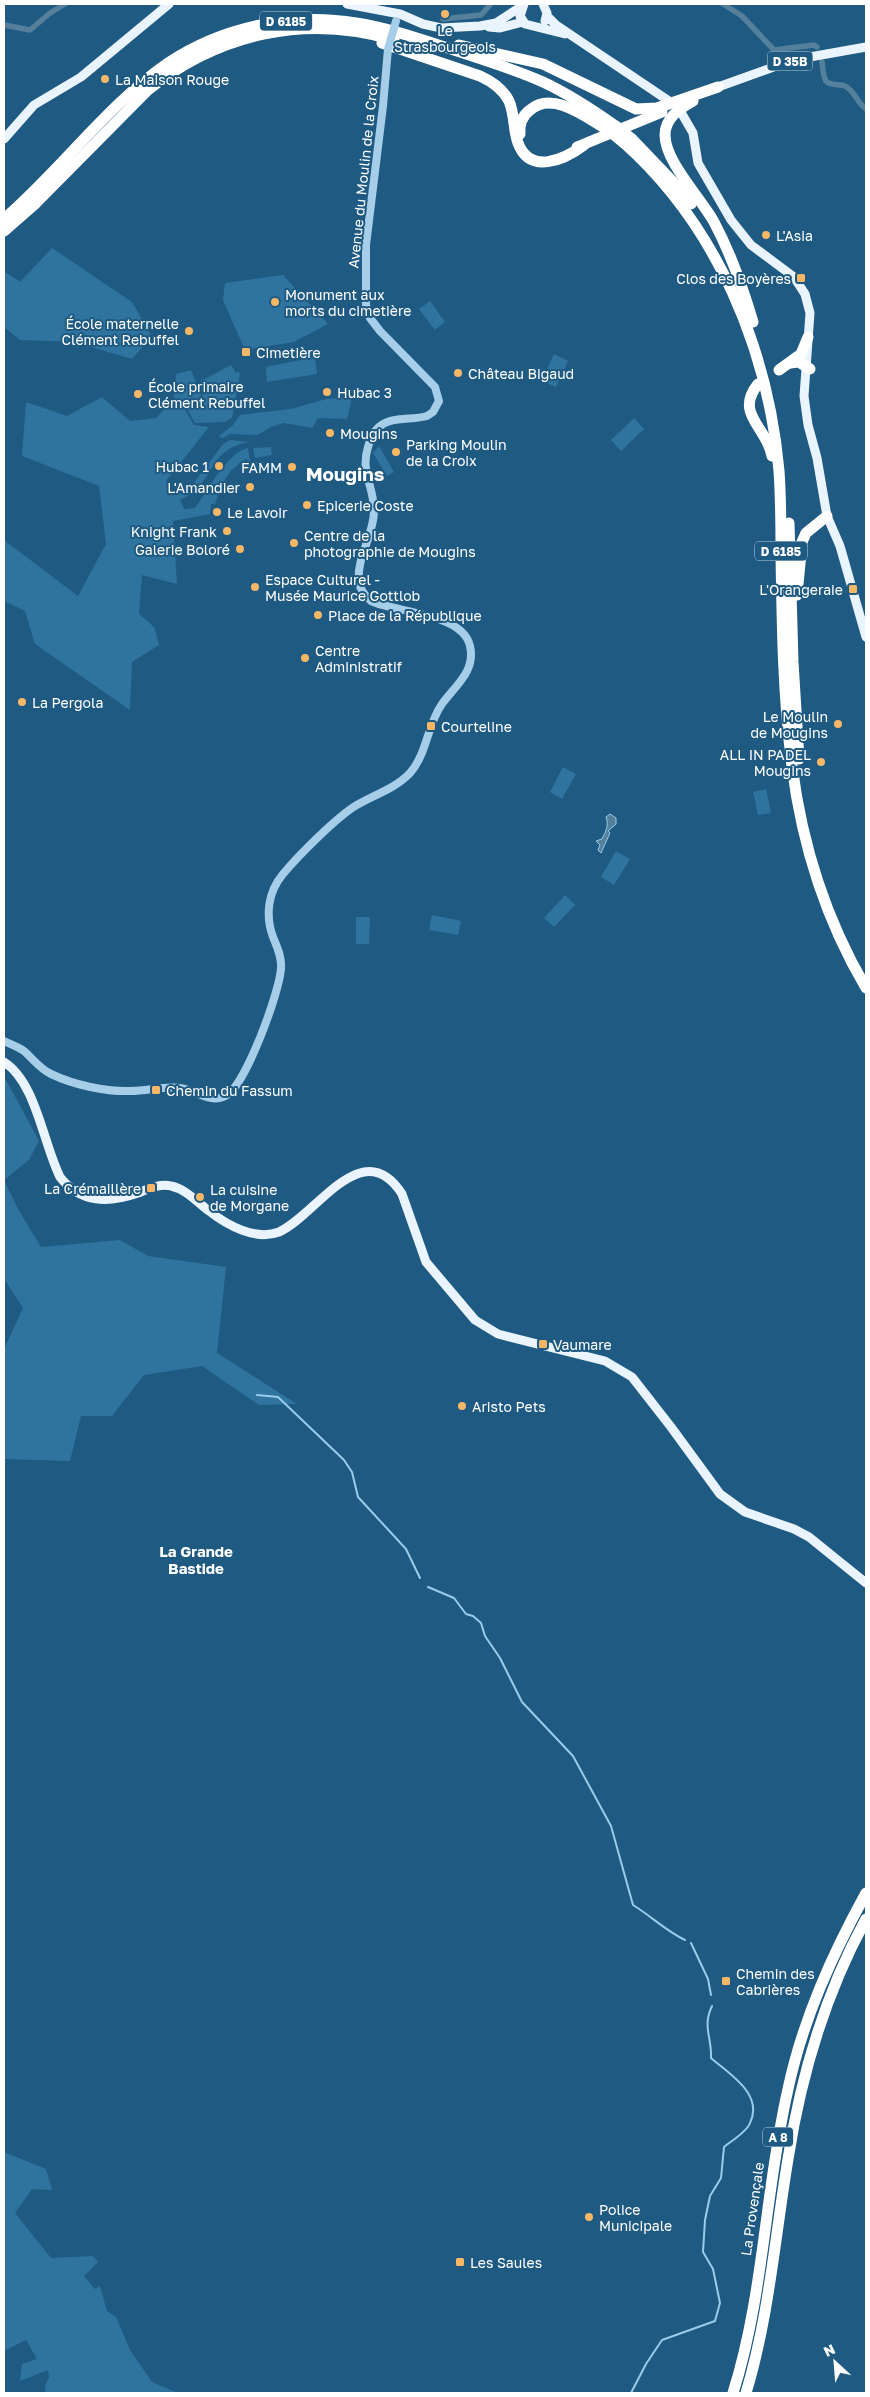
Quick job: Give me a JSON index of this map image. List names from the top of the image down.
{
  "streets": {
    "highway": ["D 6185", "A 8", "La Provençale"],
    "main road": ["D 35B"],
    "street": ["Avenue du Moulin de la Croix"]
  },
  "districts": ["Mougins", "La Grande Bastide"],
  "places": {
    "other": [
      "Le Strasbourgeois",
      "La Maison Rouge",
      "L'Asia",
      "Monument aux morts du cimetière",
      "École maternelle Clément Rebuffel",
      "Château Bigaud",
      "Hubac 3",
      "École primaire Clément Rebuffel",
      "Mougins",
      "Parking Moulin de la Croix",
      "Hubac 1",
      "FAMM",
      "L'Amandier",
      "Epicerie Coste",
      "Le Lavoir",
      "Knight Frank",
      "Centre de la photographie de Mougins",
      "Galerie Boloré",
      "Espace Culturel - Musée Maurice Gottlob",
      "Place de la République",
      "Centre Administratif",
      "La Pergola",
      "Le Moulin de Mougins",
      "ALL IN PADEL Mougins",
      "La cuisine de Morgane",
      "Aristo Pets",
      "Police Municipale"
    ],
    "transit": [
      "Clos des Boyères",
      "Cimetière",
      "L'Orangeraie",
      "Courteline",
      "Chemin du Fassum",
      "La Crémaillère",
      "Vaumare",
      "Chemin des Cabrières",
      "Les Saules"
    ]
  },
  "north": "top left"
}
